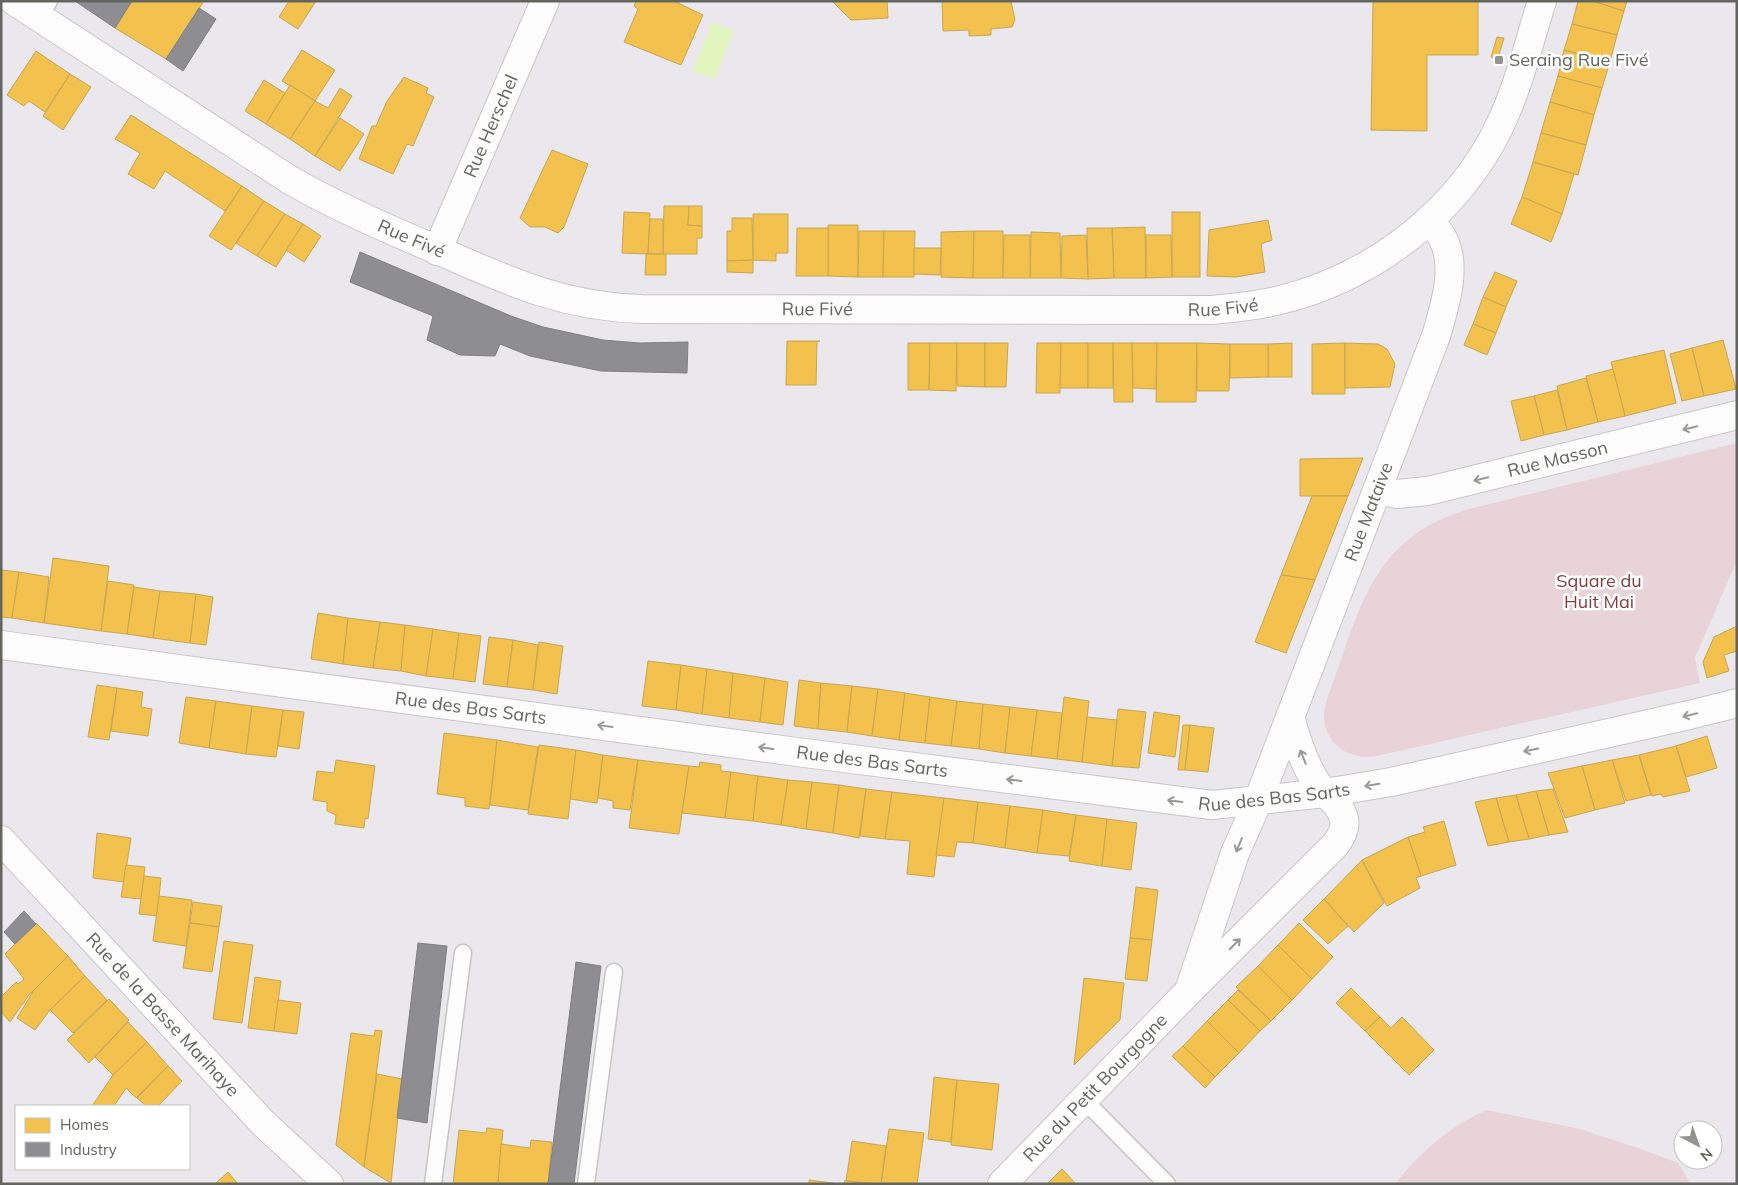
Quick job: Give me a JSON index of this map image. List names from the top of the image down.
{
  "streets": {
    "street": [
      "Rue Herschel",
      "Rue Fivé",
      "Rue Masson",
      "Rue Mataive",
      "Rue des Bas Sarts",
      "Rue de la Basse Marihaye",
      "Rue du Petit Bourgogne"
    ]
  },
  "crossings": [
    ["Rue Herschel", "Rue Fivé"],
    ["Rue Fivé", "Rue Mataive"],
    ["Rue Masson", "Rue Mataive"],
    ["Rue Mataive", "Rue des Bas Sarts"],
    ["Rue Mataive", "Rue du Petit Bourgogne"],
    ["Rue des Bas Sarts", "Rue du Petit Bourgogne"]
  ],
  "one_way": ["Rue Masson", "Rue des Bas Sarts"],
  "parks": ["Square du Huit Mai"],
  "places": {
    "transit": ["Seraing Rue Fivé"]
  },
  "legend": ["Homes", "Industry"],
  "north": "bottom right"
}
